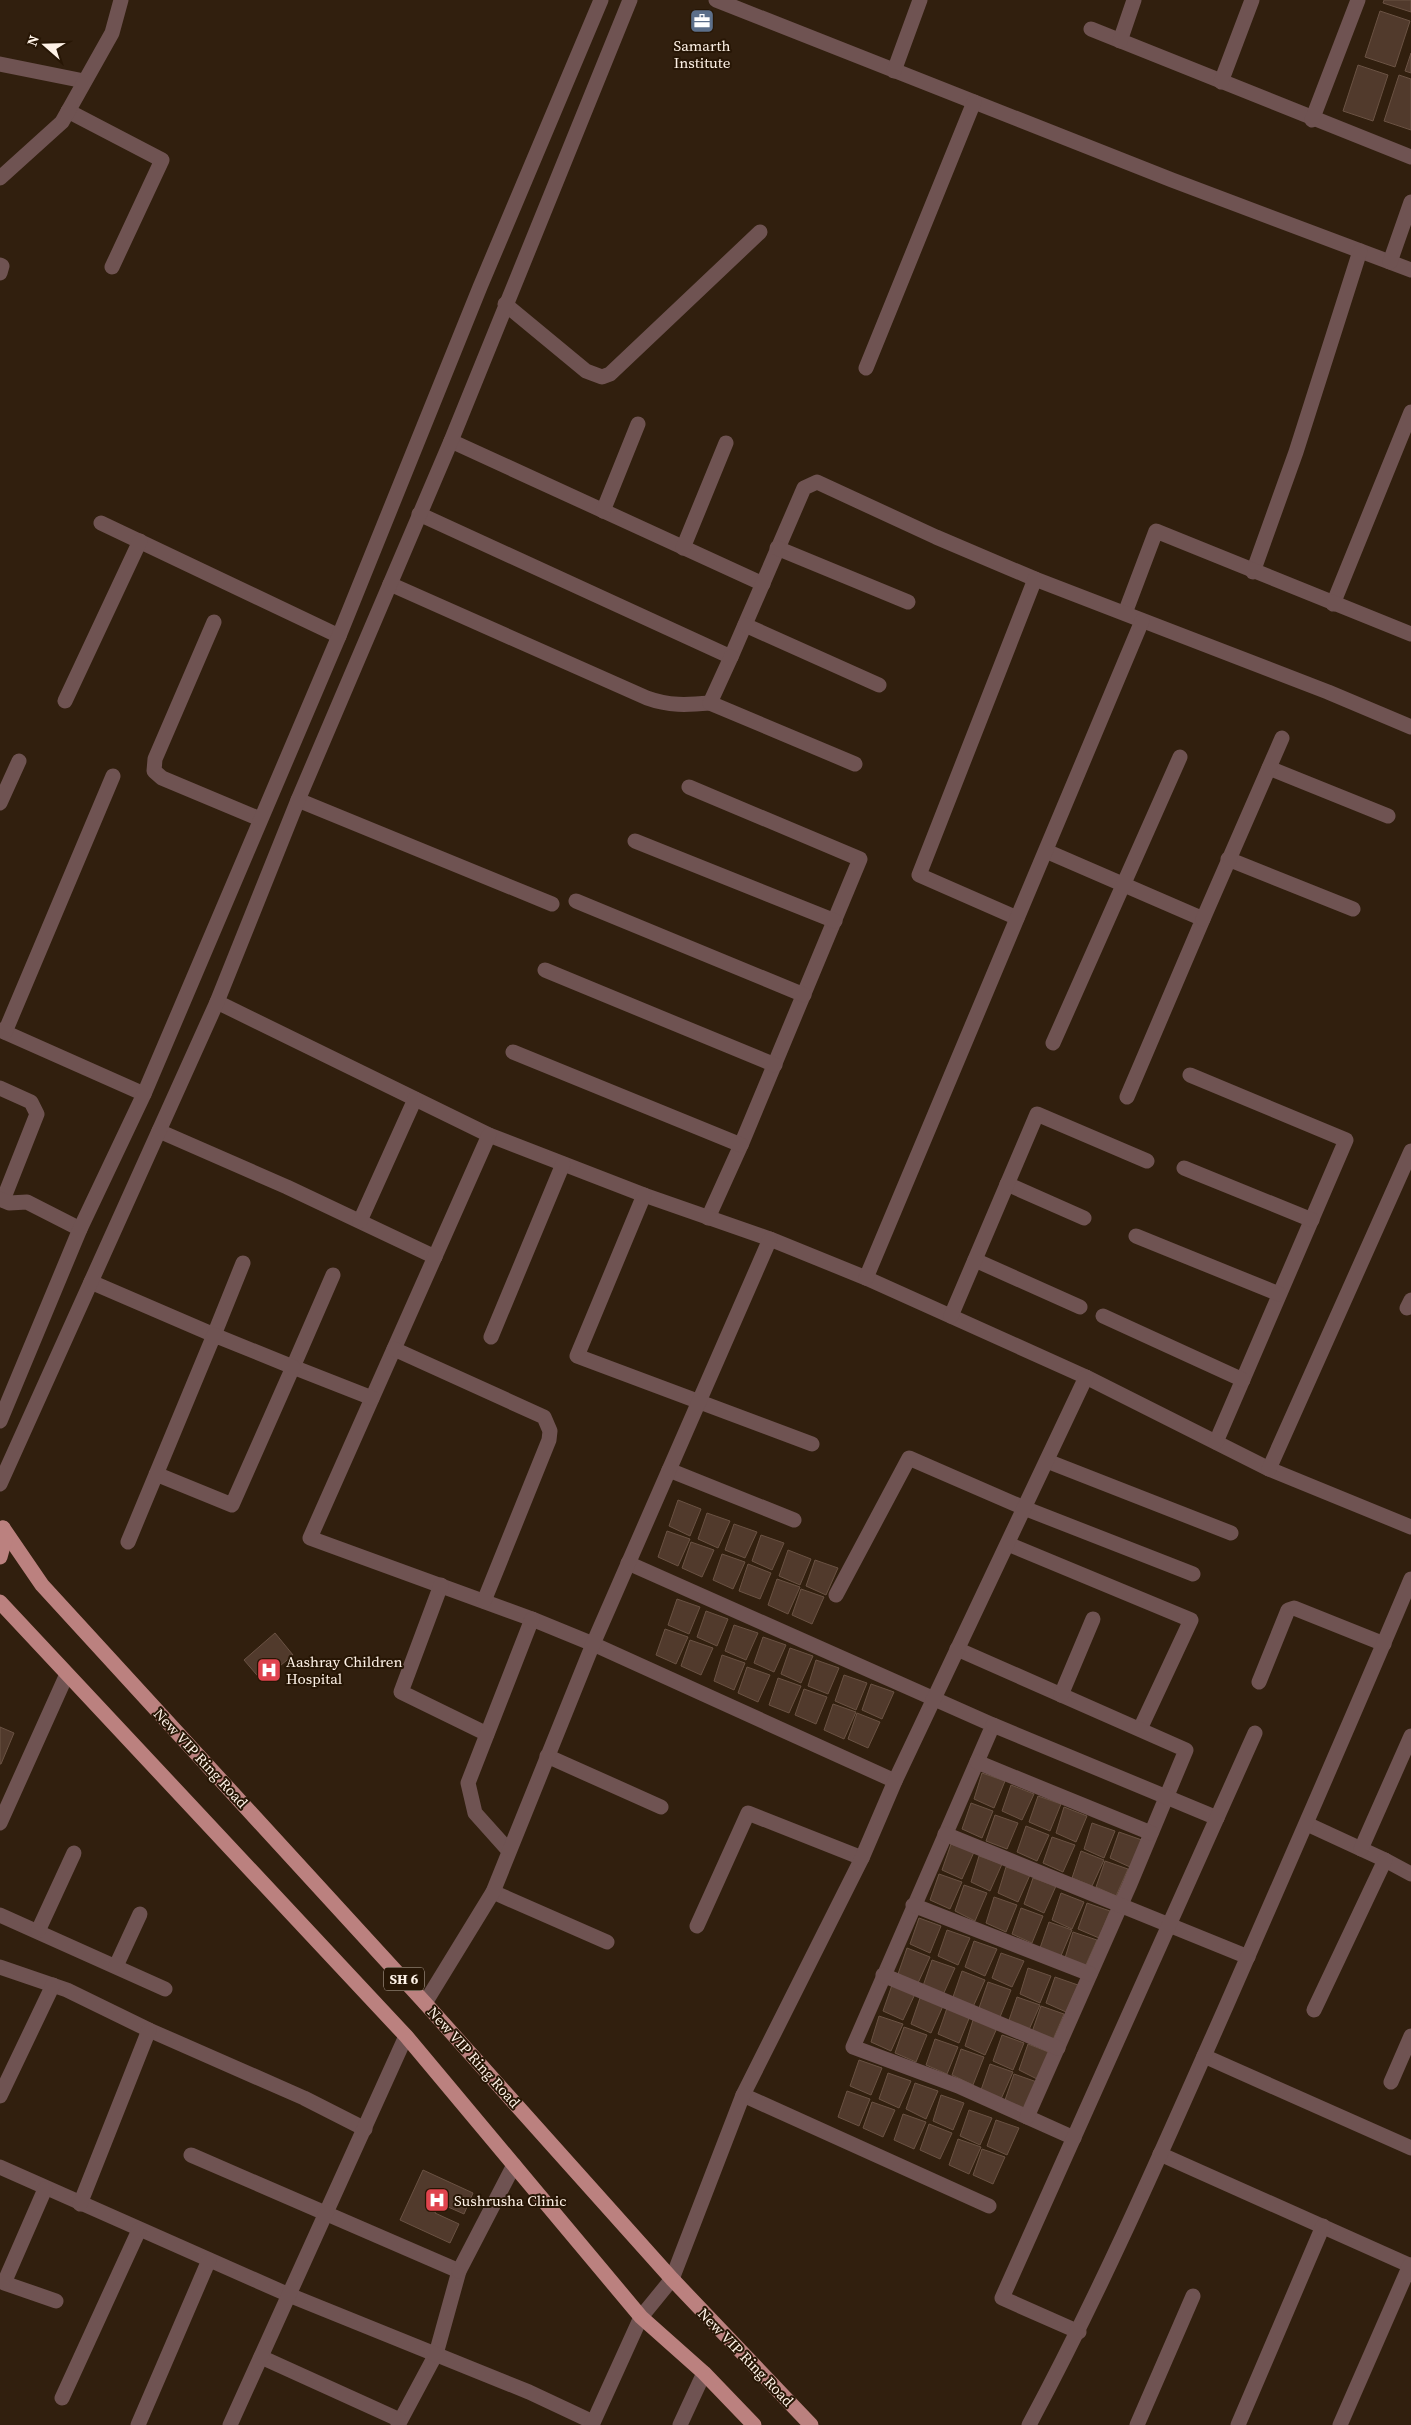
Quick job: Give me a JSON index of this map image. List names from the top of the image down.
{
  "streets": {
    "main road": ["New VIP Ring Road", "SH 6"]
  },
  "places": {
    "office": ["Samarth Institute"],
    "hospital": ["Aashray Children Hospital", "Sushrusha Clinic"]
  },
  "north": "left"
}
